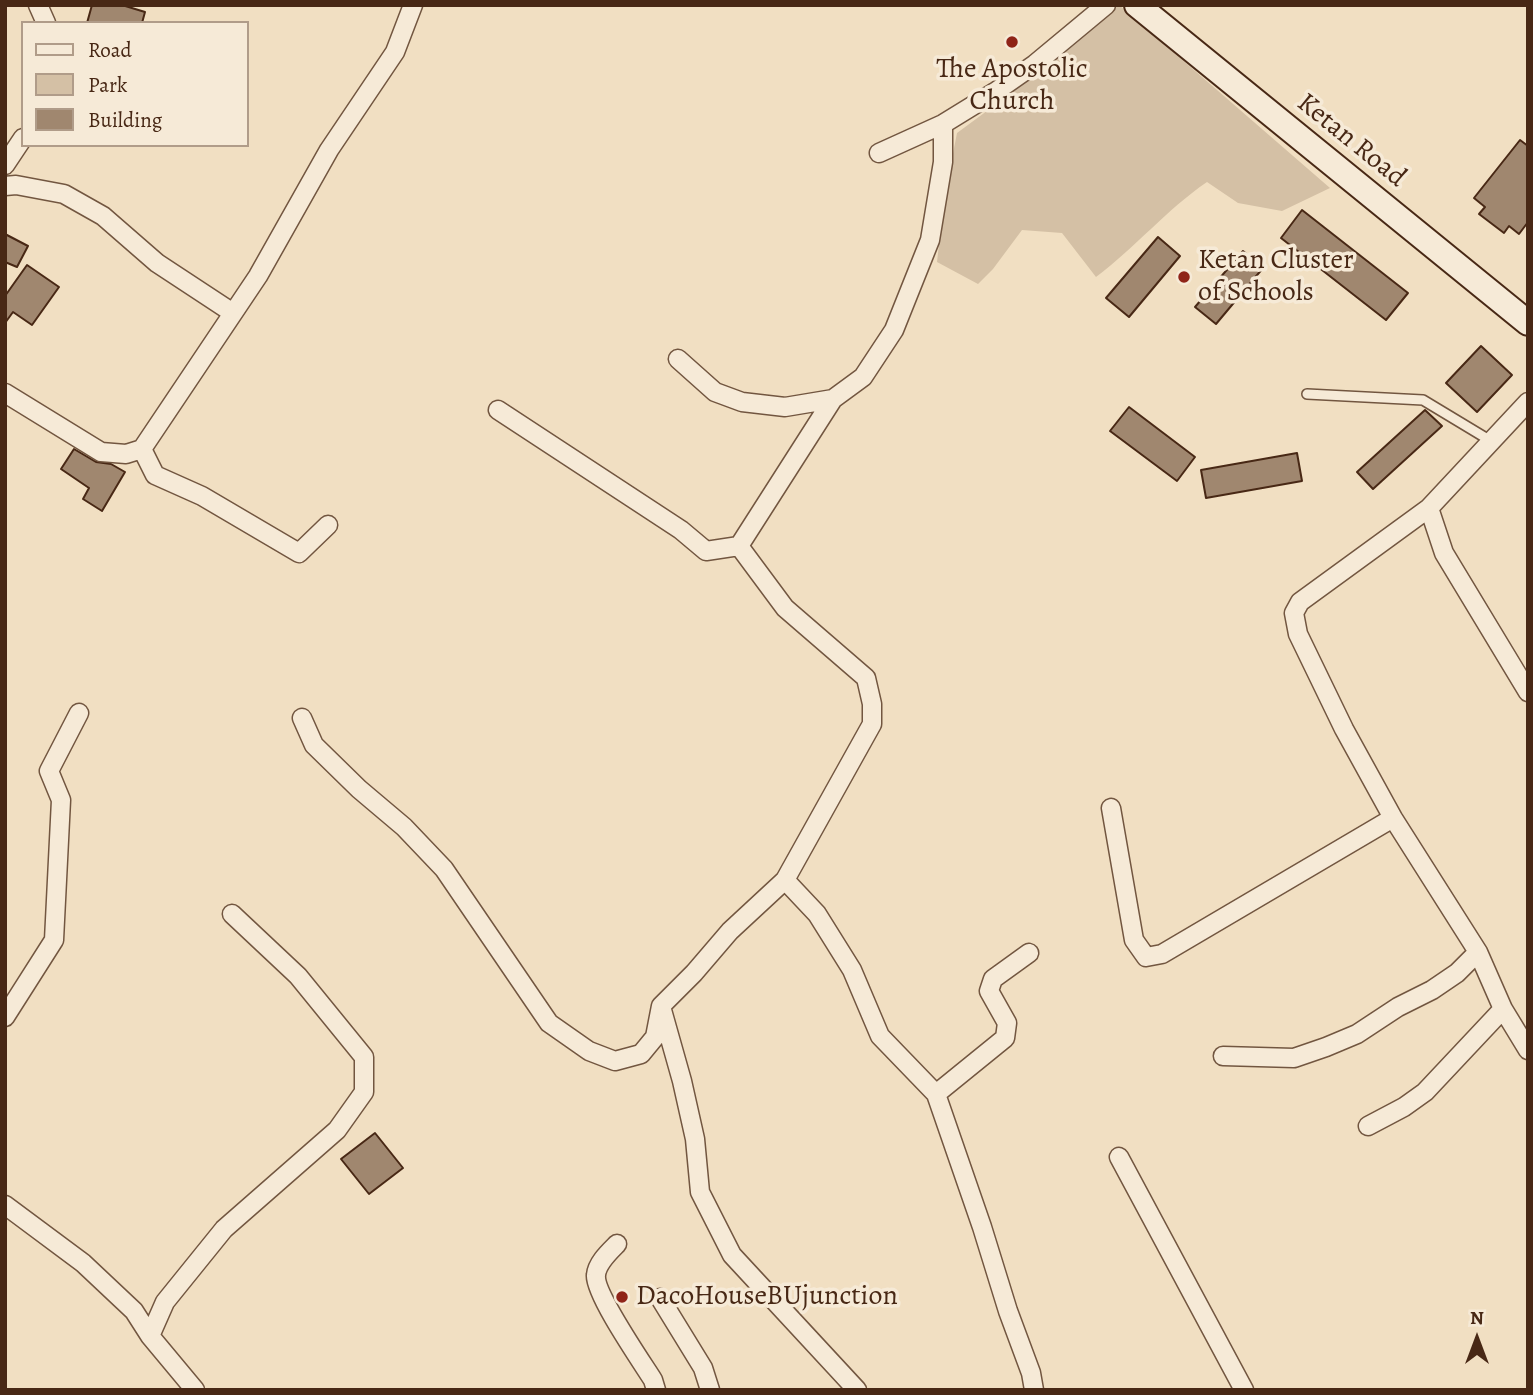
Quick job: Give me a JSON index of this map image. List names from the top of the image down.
{
  "streets": {
    "street": ["Ketan Road"]
  },
  "places": ["The Apostolic Church", "Ketan Cluster of Schools", "DacoHouseBUjunction"],
  "legend": ["Road", "Park", "Building"],
  "north": "top"
}
